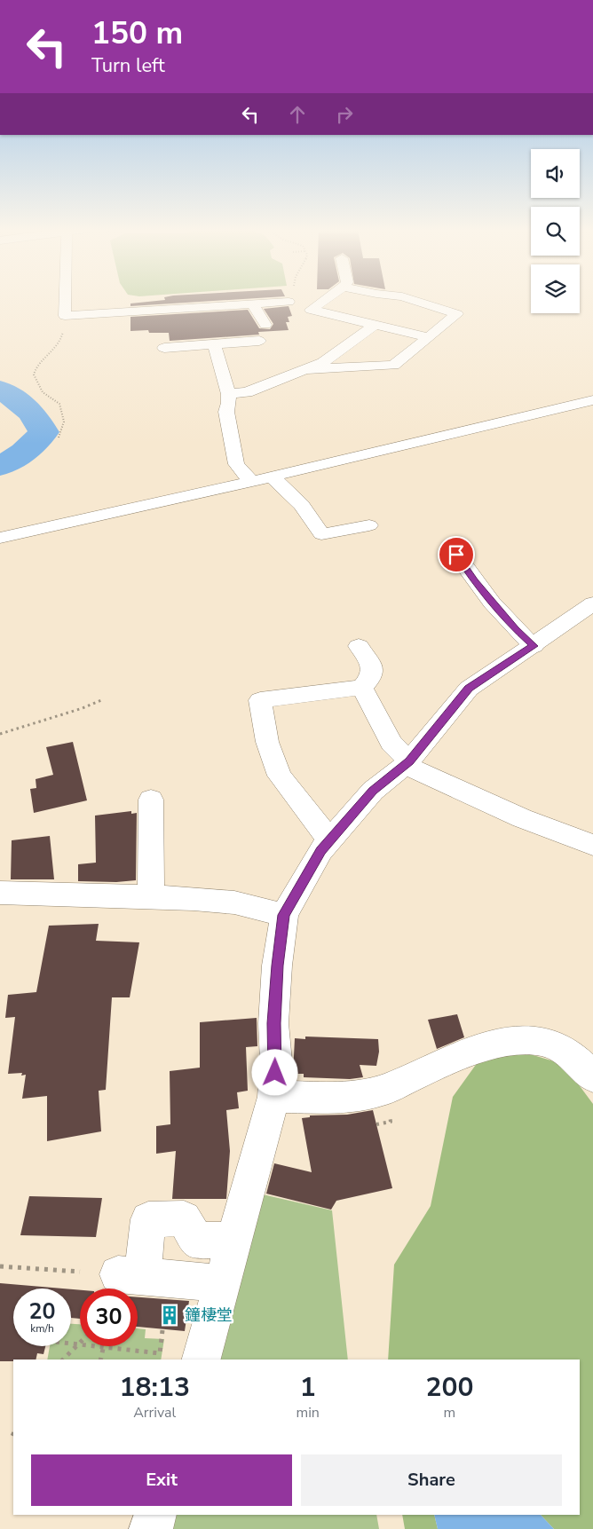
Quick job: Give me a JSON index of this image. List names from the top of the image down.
{
  "places": {
    "building": ["鐘棲堂"]
  },
  "page": {
    "turn": ["150 m", "Turn left"],
    "speed": "20 km/h",
    "limit": "30",
    "eta": [
      "18:13",
      "Arrival",
      "1",
      "min",
      "200",
      "m"
    ],
    "buttons": ["Exit", "Share"]
  }
}
